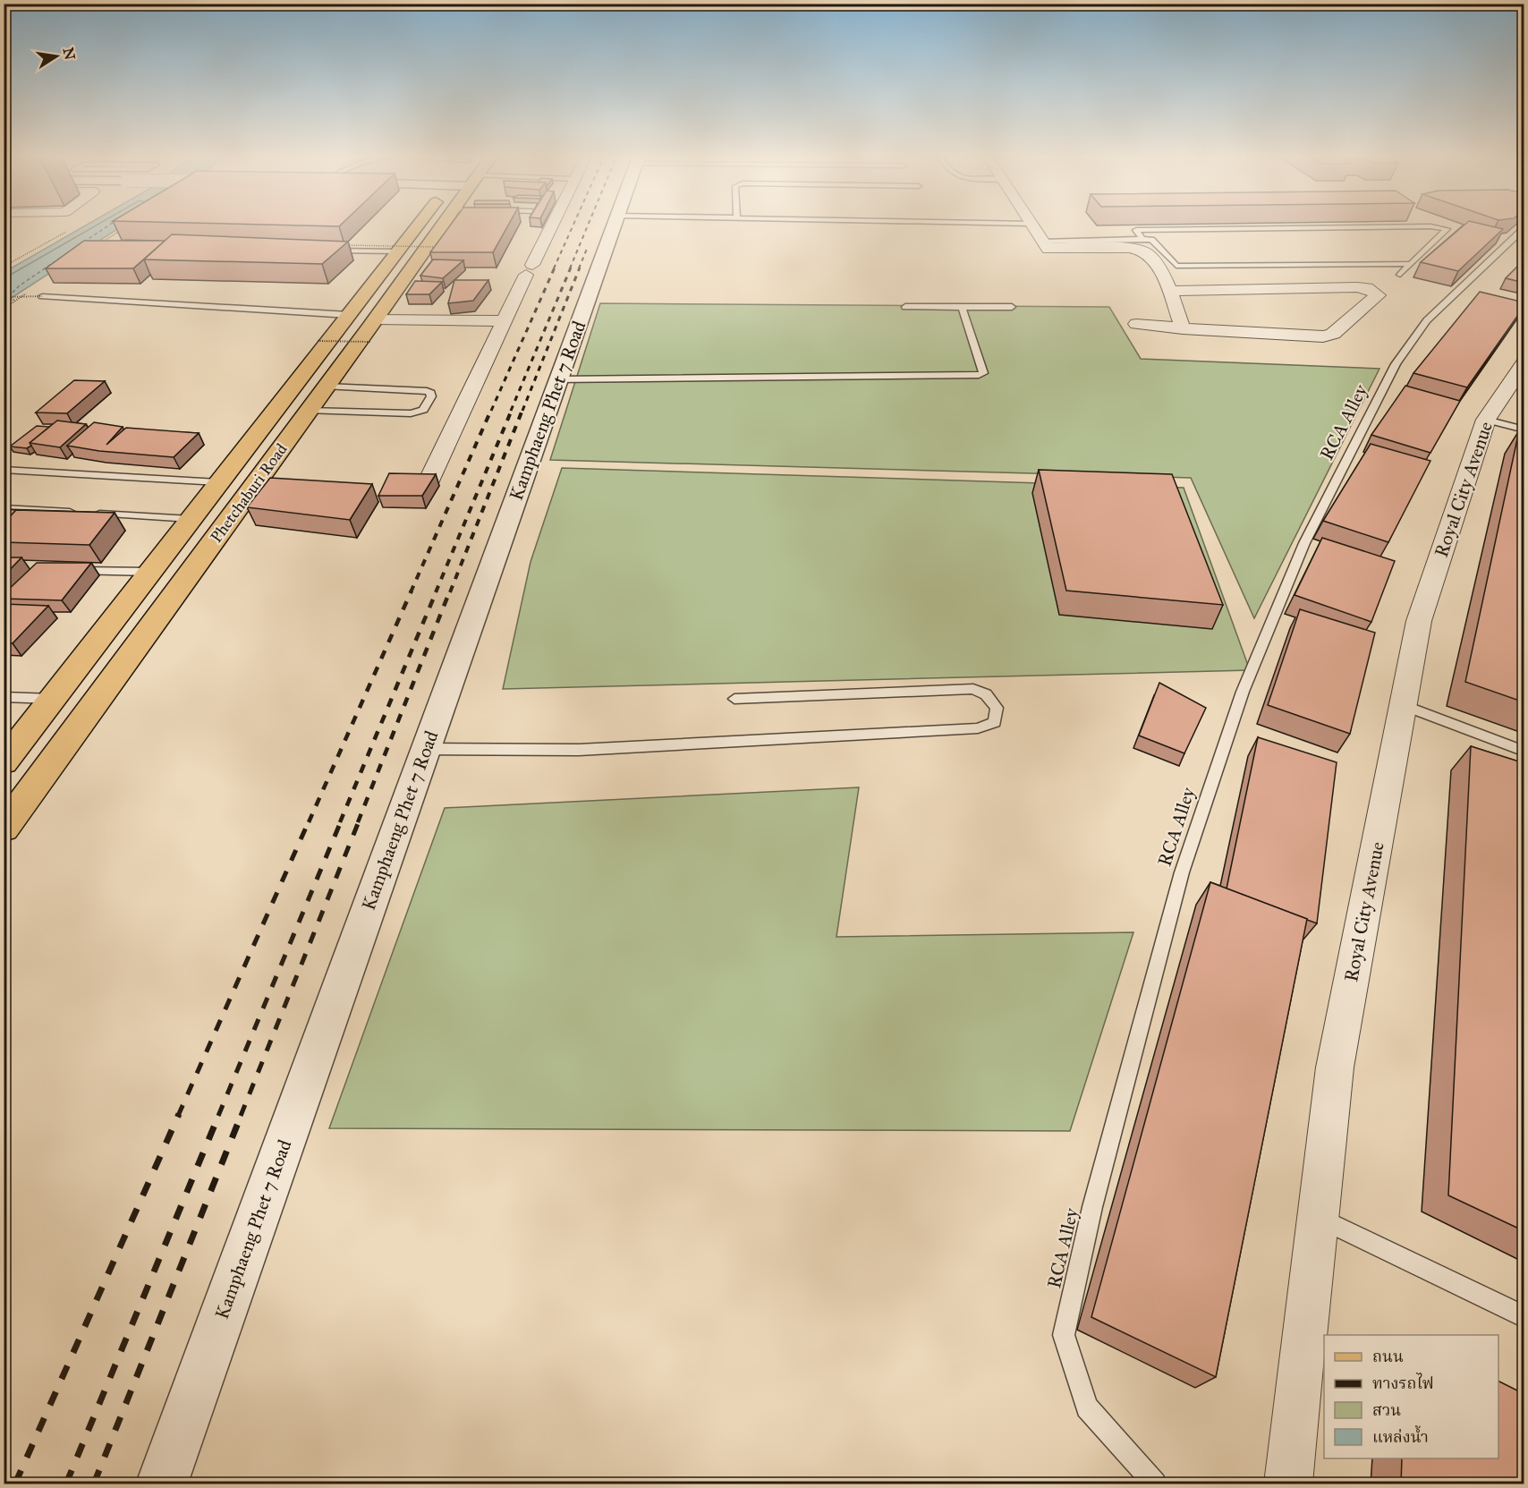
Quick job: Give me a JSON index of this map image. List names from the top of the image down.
{
  "streets": {
    "main road": ["Phetchaburi Road"],
    "street": ["Kamphaeng Phet 7 Road", "Royal City Avenue"],
    "lane": ["RCA Alley"]
  },
  "legend": [
    "ถนน",
    "ทางรถไฟ",
    "สวน",
    "แหล่งน้ำ"
  ],
  "north": "right"
}
